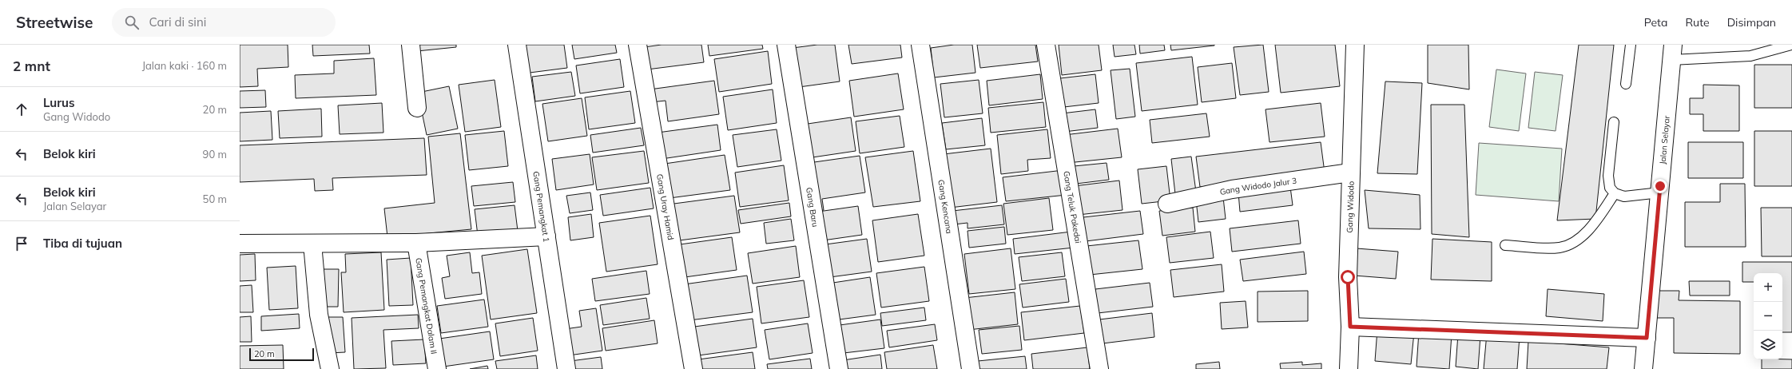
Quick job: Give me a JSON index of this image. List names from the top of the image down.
{
  "streets": {
    "street": [
      "Jalan Selayar",
      "Gang Widodo Jalur 3",
      "Gang Pemangkat 1",
      "Gang Uray Hamid",
      "Gang Baru",
      "Gang Kencana",
      "Gang Teluk Pakedai",
      "Gang Widodo",
      "Gang Pemangkat Dalam II"
    ]
  },
  "crossings": [
    ["Gang Widodo Jalur 3", "Gang Widodo"]
  ],
  "scale_bar": "20 m",
  "page": {
    "header": "Streetwise",
    "search": "Cari di sini",
    "nav": ["Peta", "Rute", "Disimpan"],
    "heading": ["2 mnt", "Jalan kaki · 160 m"],
    "list": [
      ["Lurus", "Gang Widodo", "20 m"],
      ["Belok kiri", "90 m"],
      ["Belok kiri", "Jalan Selayar", "50 m"],
      "Tiba di tujuan"
    ],
    "map_buttons": ["+", "−"],
    "scale": "20 m"
  }
}
